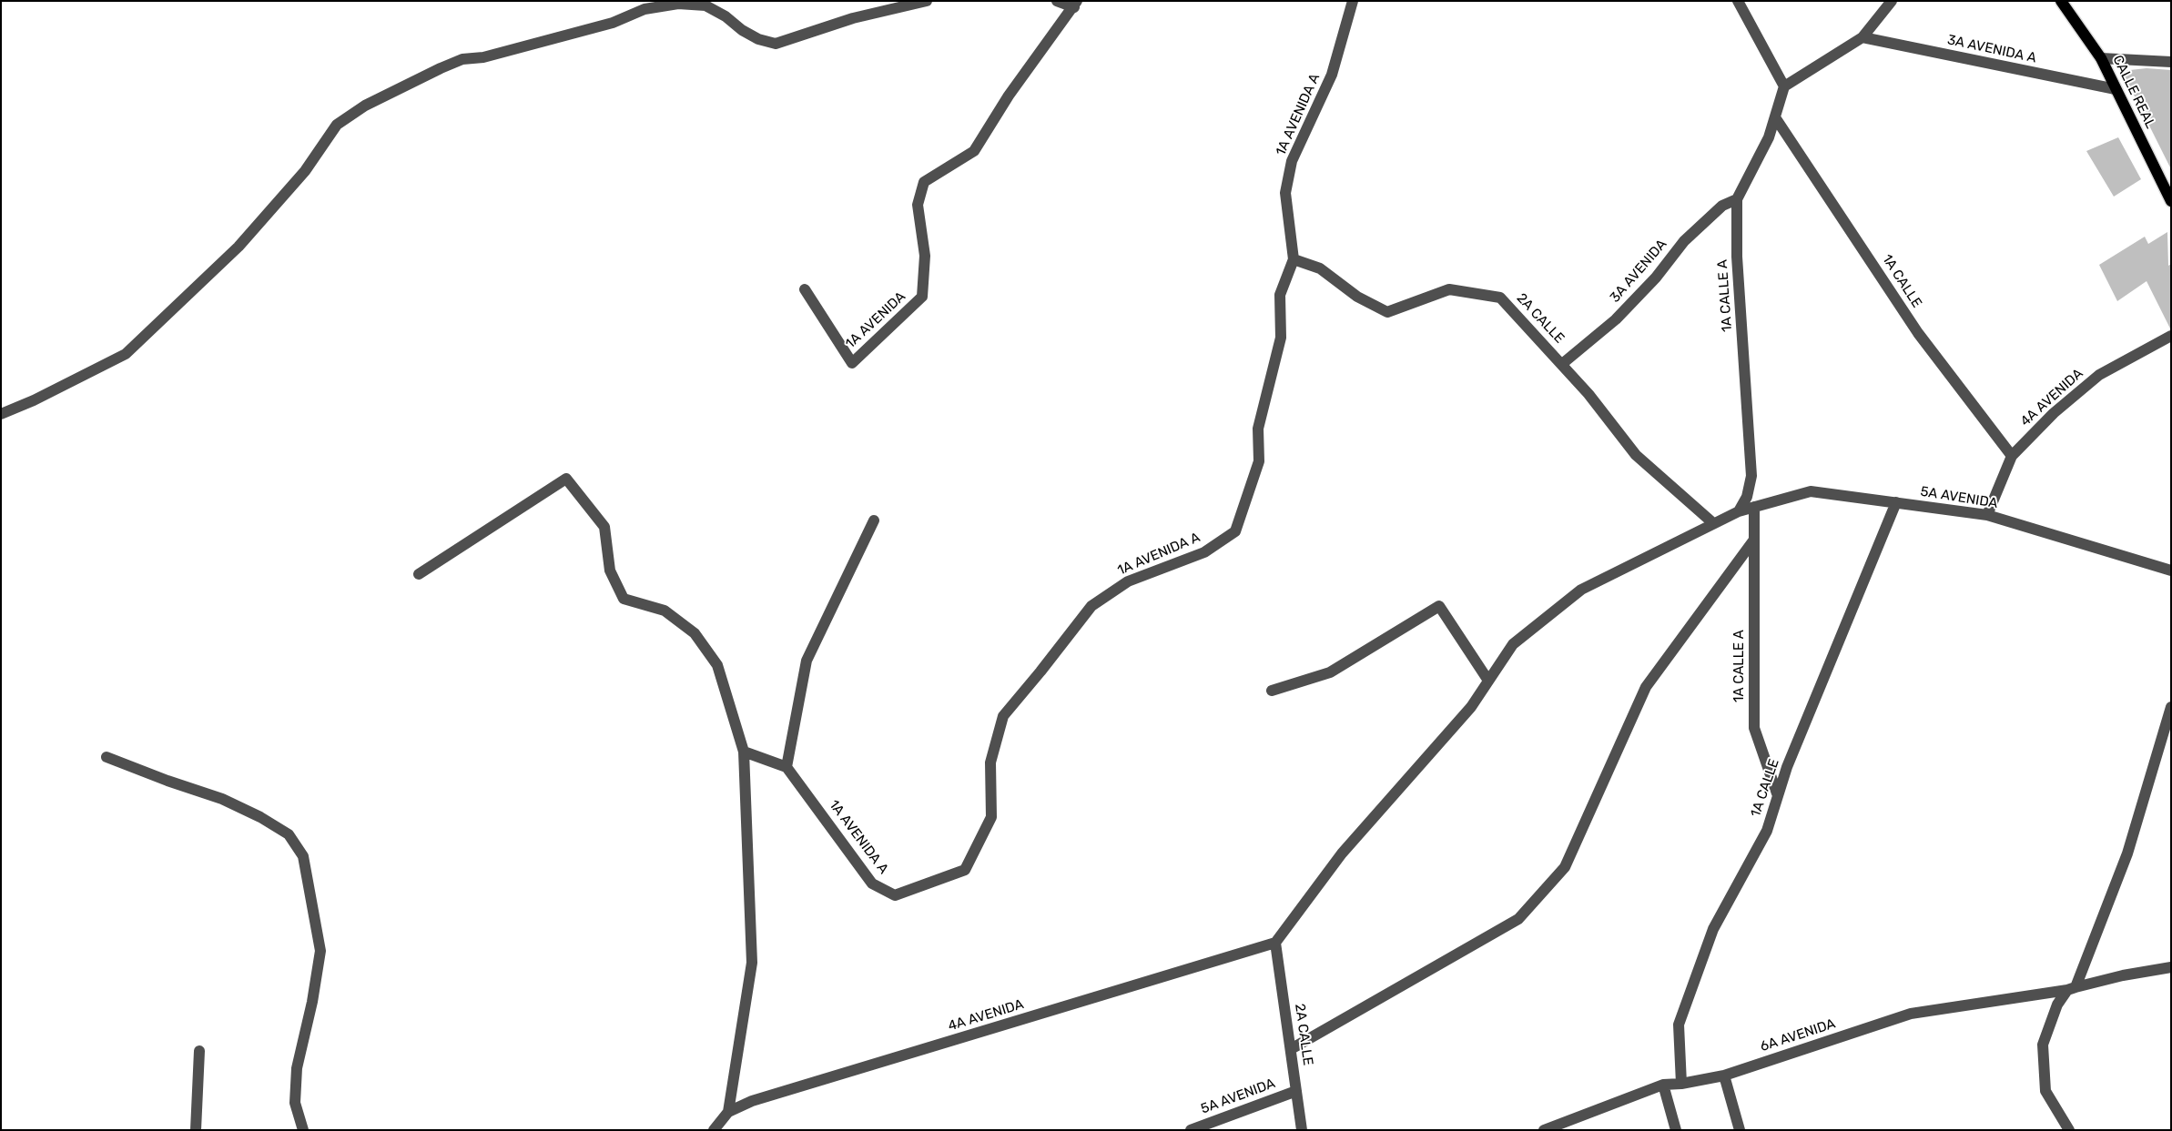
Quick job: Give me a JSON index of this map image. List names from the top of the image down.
{
  "streets": {
    "main road": ["CALLE REAL"],
    "street": [
      "3A AVENIDA A",
      "1A AVENIDA A",
      "3A AVENIDA",
      "1A CALLE",
      "1A CALLE A",
      "2A CALLE",
      "1A AVENIDA",
      "4A AVENIDA",
      "5A AVENIDA",
      "6A AVENIDA"
    ]
  },
  "crossings": [
    ["3A AVENIDA A", "CALLE REAL"],
    ["1A AVENIDA A", "2A CALLE"],
    ["3A AVENIDA", "1A CALLE A"],
    ["3A AVENIDA", "2A CALLE"],
    ["1A CALLE", "1A CALLE A"],
    ["1A CALLE", "4A AVENIDA"],
    ["1A CALLE", "5A AVENIDA"],
    ["1A CALLE", "6A AVENIDA"],
    ["1A CALLE A", "5A AVENIDA"],
    ["2A CALLE", "4A AVENIDA"],
    ["2A CALLE", "5A AVENIDA"],
    ["4A AVENIDA", "5A AVENIDA"]
  ]
}
